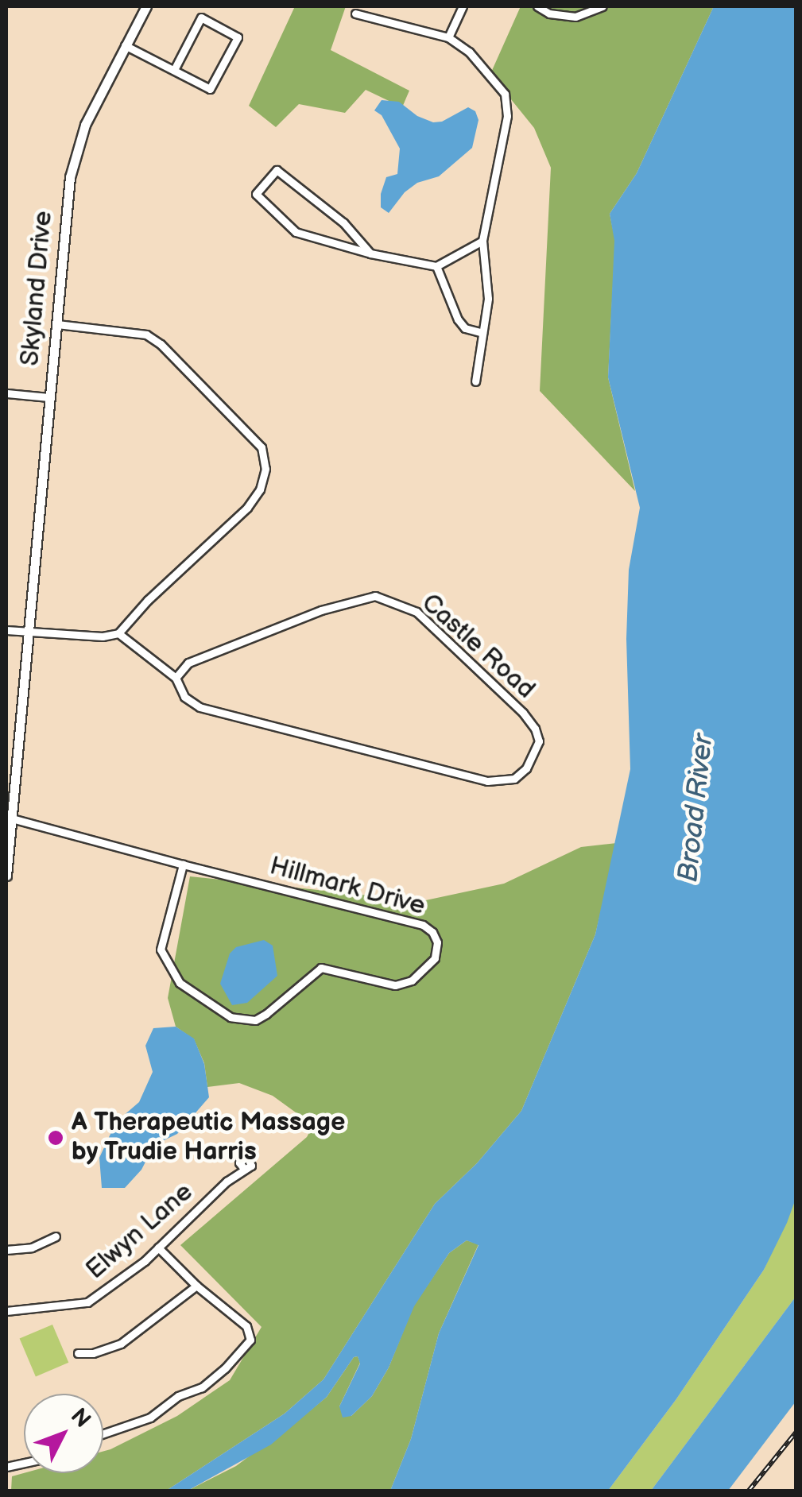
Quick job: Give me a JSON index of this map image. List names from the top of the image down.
{
  "streets": {
    "street": [
      "Skyland Drive",
      "Castle Road",
      "Hillmark Drive",
      "Elwyn Lane"
    ]
  },
  "crossings": [
    ["Skyland Drive", "Hillmark Drive"]
  ],
  "water": ["Broad River"],
  "places": ["A Therapeutic Massage by Trudie Harris"],
  "north": "top right"
}
